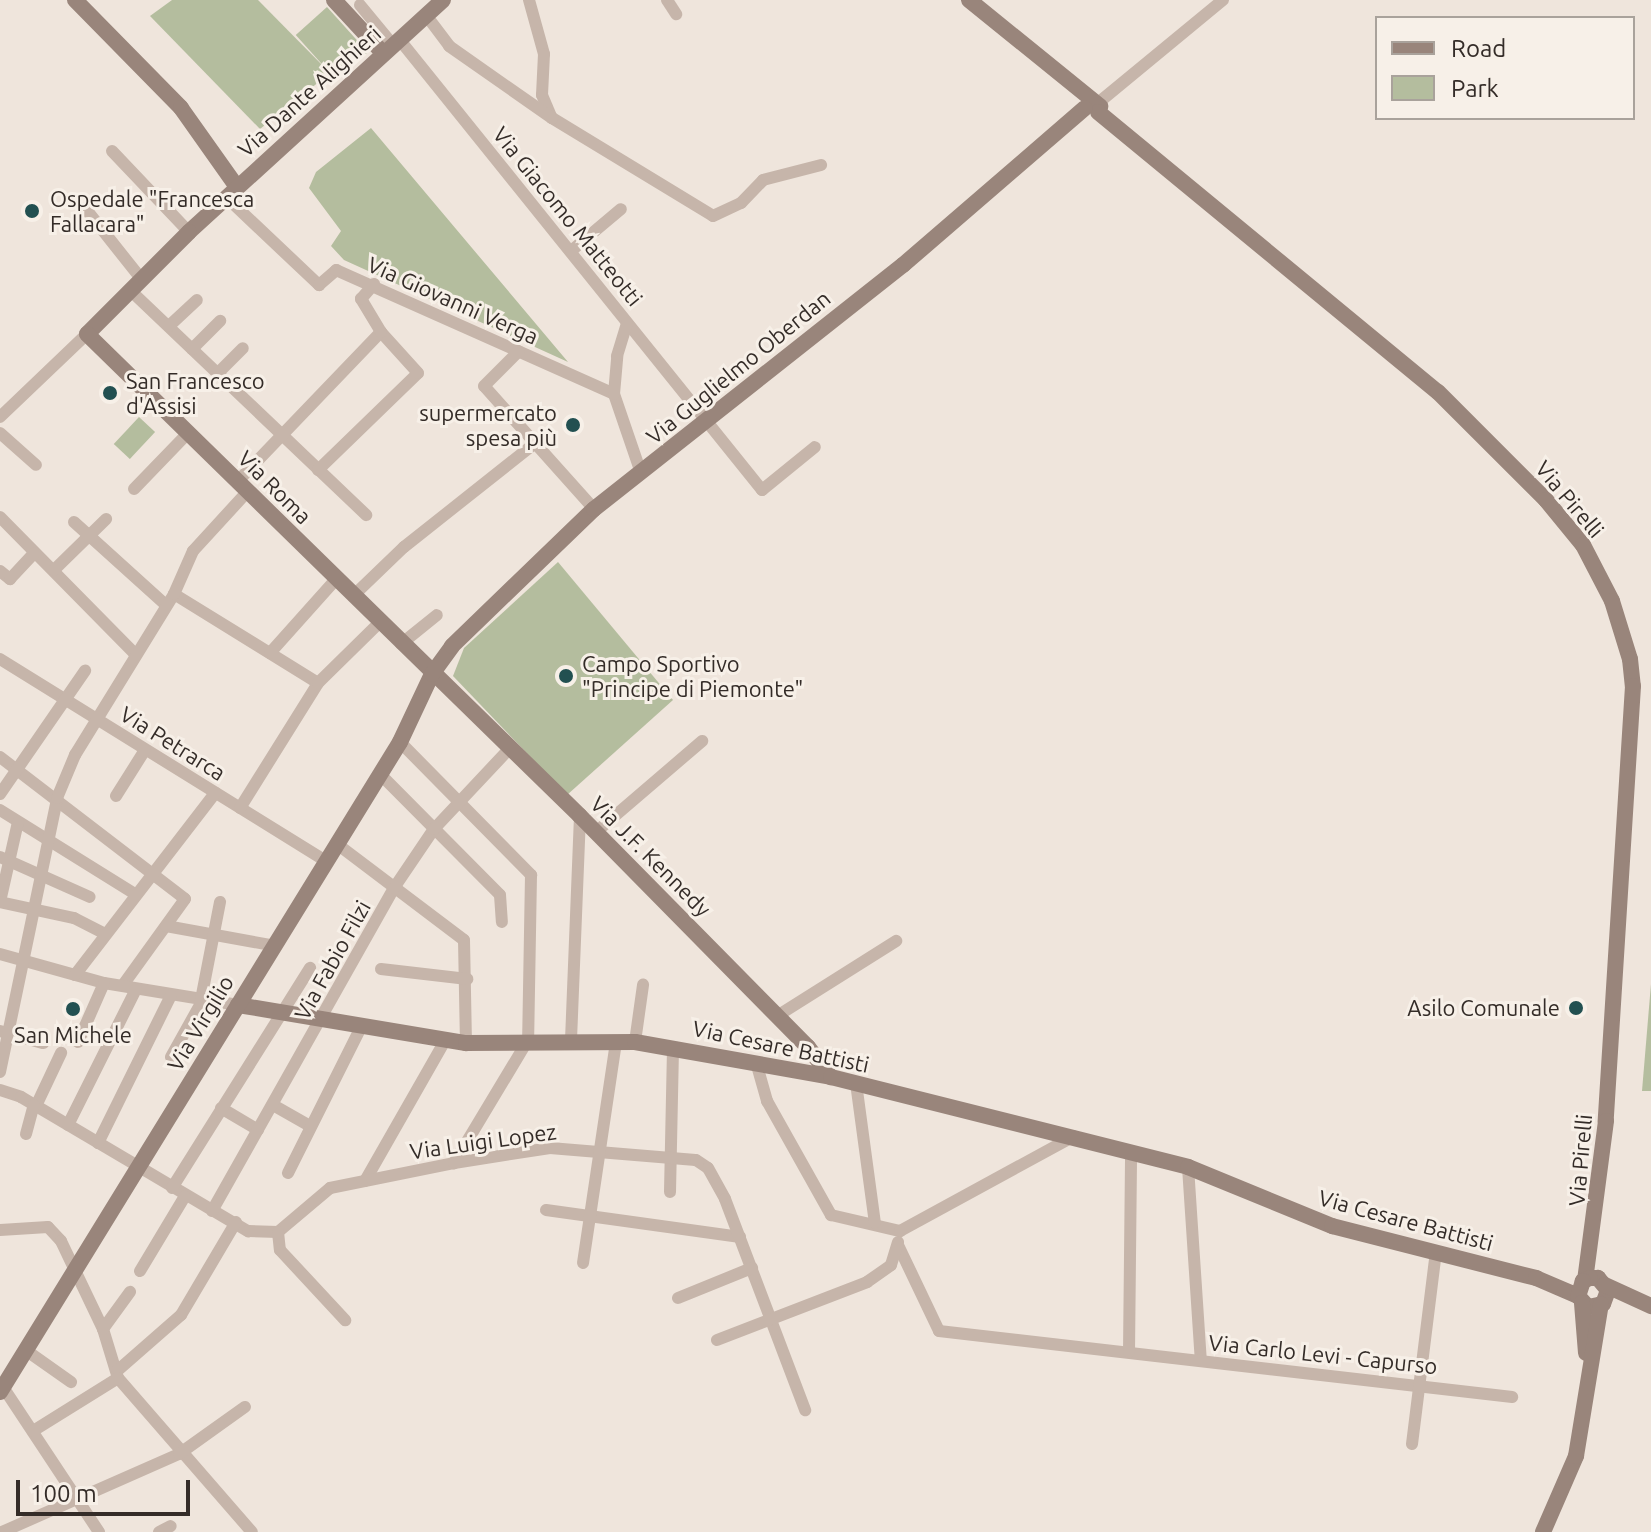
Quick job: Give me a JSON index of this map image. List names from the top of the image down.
{
  "streets": {
    "street": [
      "Via Dante Alighieri",
      "Via Giacomo Matteotti",
      "Via Giovanni Verga",
      "Via Guglielmo Oberdan",
      "Via Roma",
      "Via Pirelli",
      "Via Petrarca",
      "Via J.F. Kennedy",
      "Via Fabio Filzi",
      "Via Virgilio",
      "Via Cesare Battisti",
      "Via Luigi Lopez",
      "Via Carlo Levi - Capurso"
    ]
  },
  "crossings": [
    ["Via Dante Alighieri", "Via Giacomo Matteotti"],
    ["Via Dante Alighieri", "Via Giovanni Verga"],
    ["Via Dante Alighieri", "Via Roma"],
    ["Via Giacomo Matteotti", "Via Guglielmo Oberdan"],
    ["Via Guglielmo Oberdan", "Via Roma"],
    ["Via Guglielmo Oberdan", "Via Pirelli"],
    ["Via Guglielmo Oberdan", "Via J.F. Kennedy"],
    ["Via Guglielmo Oberdan", "Via Virgilio"],
    ["Via Roma", "Via J.F. Kennedy"],
    ["Via Roma", "Via Virgilio"],
    ["Via Pirelli", "Via Cesare Battisti"],
    ["Via Petrarca", "Via Virgilio"],
    ["Via J.F. Kennedy", "Via Fabio Filzi"],
    ["Via J.F. Kennedy", "Via Virgilio"],
    ["Via J.F. Kennedy", "Via Cesare Battisti"],
    ["Via Fabio Filzi", "Via Cesare Battisti"],
    ["Via Virgilio", "Via Cesare Battisti"]
  ],
  "places": [
    "Ospedale \"Francesca Fallacara\"",
    "San Francesco d'Assisi",
    "supermercato spesa più",
    "Campo Sportivo \"Principe di Piemonte\"",
    "Asilo Comunale",
    "San Michele"
  ],
  "legend": ["Road", "Park"],
  "scale_bar": "100 m"
}
